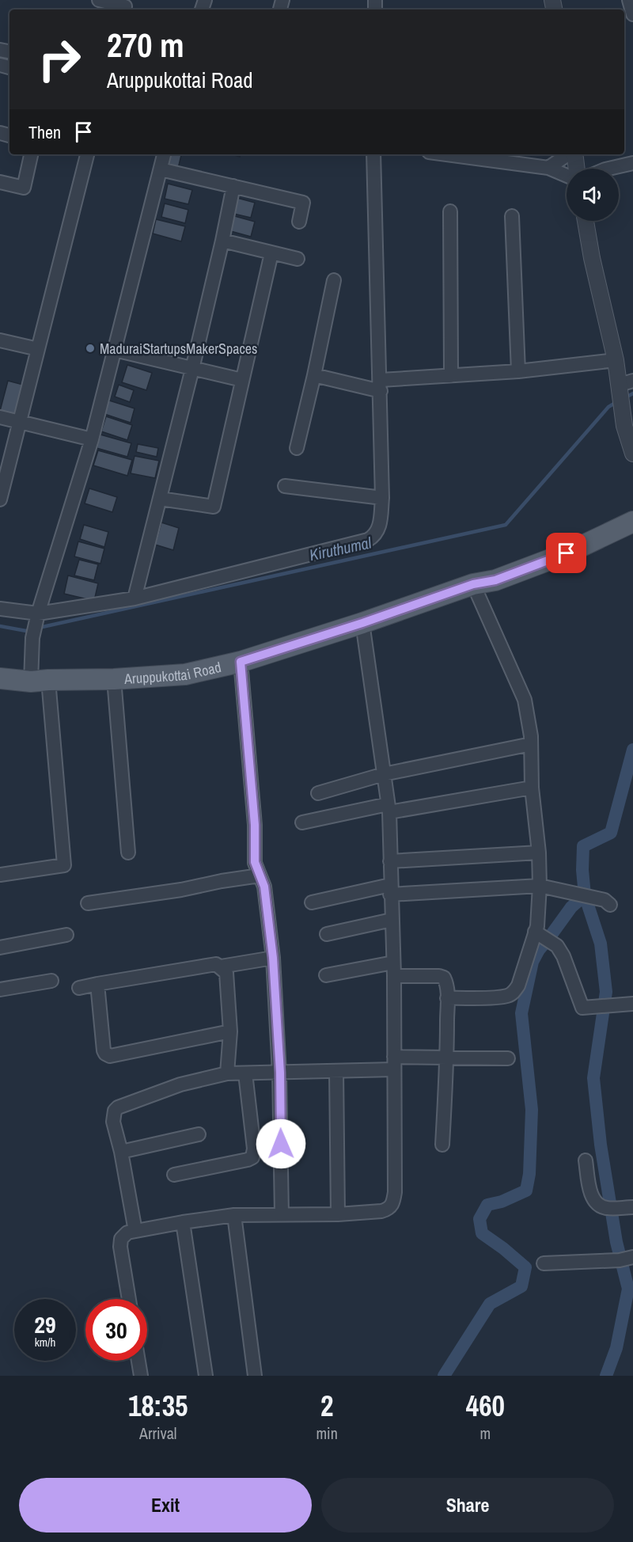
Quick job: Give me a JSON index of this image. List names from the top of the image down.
{
  "streets": {
    "main road": ["Aruppukottai Road"]
  },
  "water": ["Kiruthumal"],
  "places": ["MaduraiStartupsMakerSpaces"],
  "page": {
    "turn": ["270 m", "Aruppukottai Road"],
    "then": "Then",
    "speed": "29 km/h",
    "limit": "30",
    "eta": [
      "18:35",
      "Arrival",
      "2",
      "min",
      "460",
      "m"
    ],
    "buttons": ["Exit", "Share"]
  }
}
